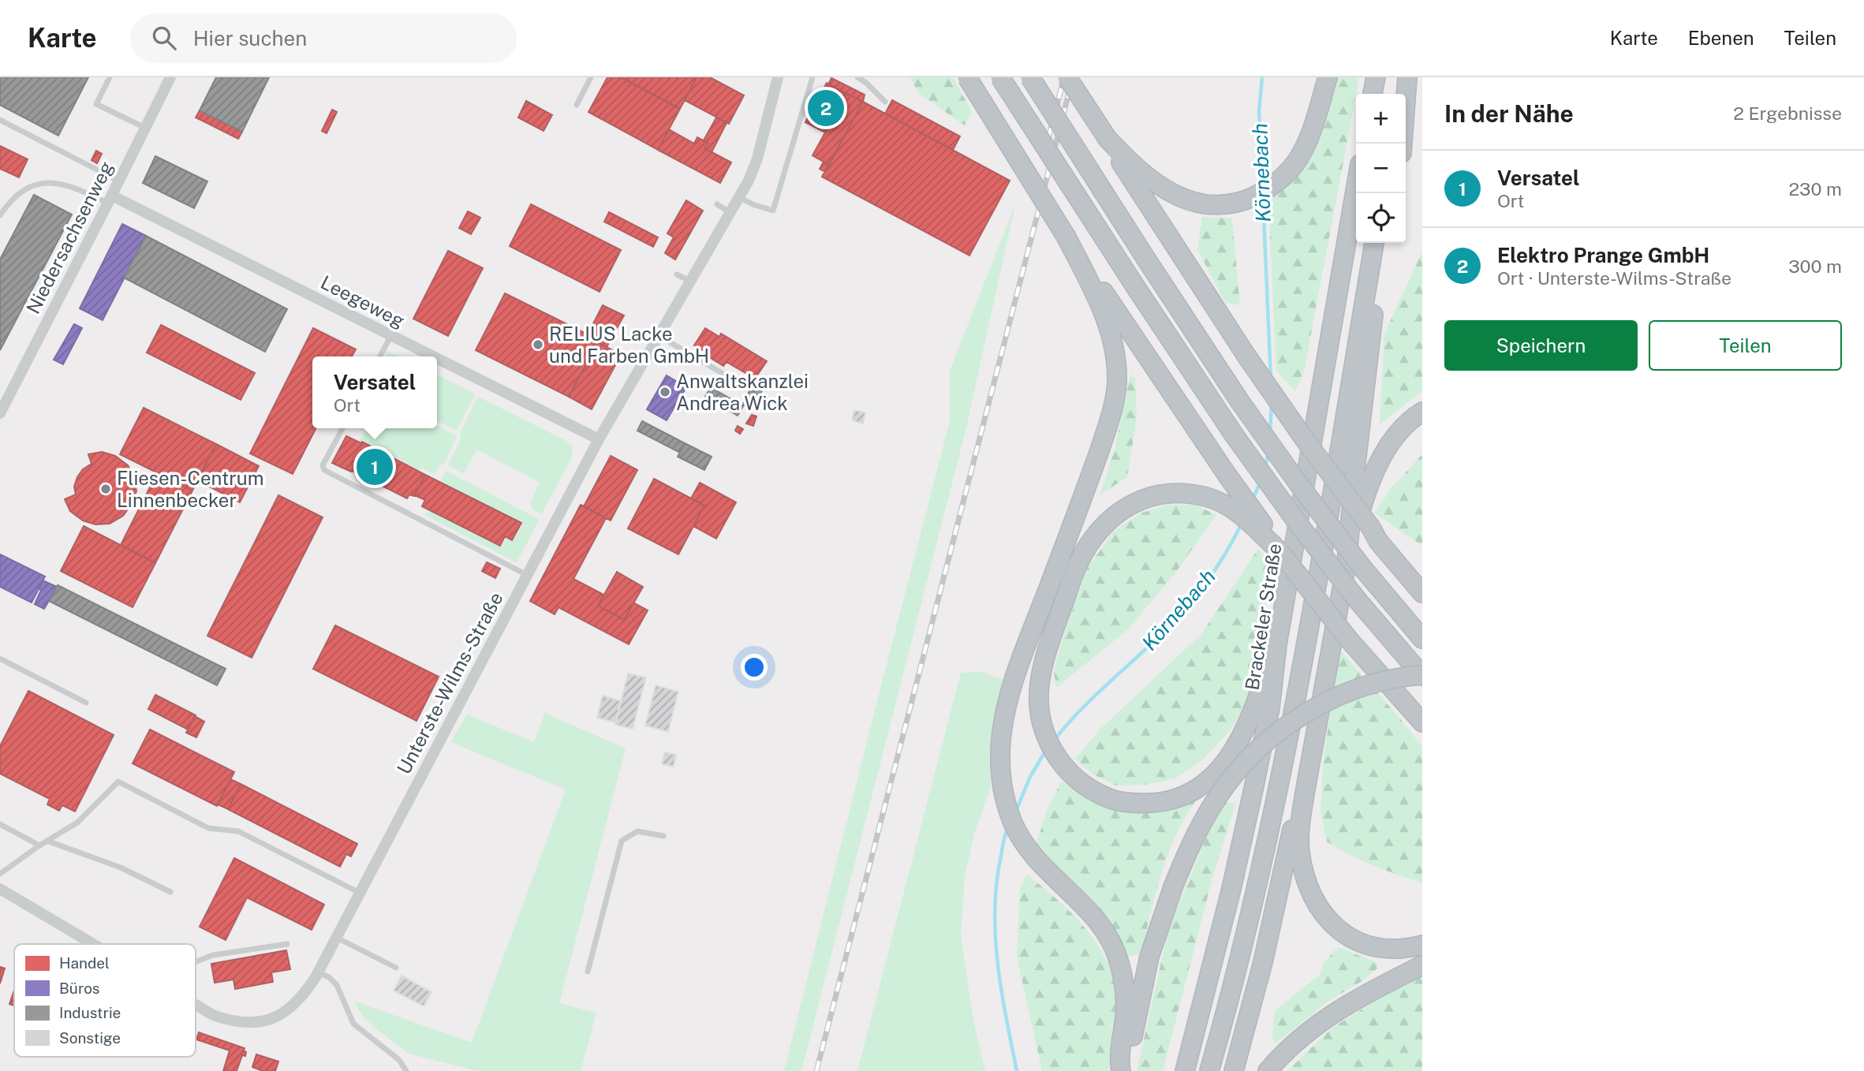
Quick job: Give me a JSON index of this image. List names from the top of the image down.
{
  "streets": {
    "highway": ["Brackeler Straße"],
    "street": ["Niedersachsenweg", "Leegeweg", "Unterste-Wilms-Straße"]
  },
  "crossings": [
    ["Niedersachsenweg", "Leegeweg"],
    ["Leegeweg", "Unterste-Wilms-Straße"]
  ],
  "water": ["Körnebach"],
  "places": ["RELIUS Lacke und Farben GmbH", "Anwaltskanzlei Andrea Wick", "Fliesen-Centrum Linnenbecker"],
  "legend": [
    "Handel",
    "Büros",
    "Industrie",
    "Sonstige"
  ],
  "page": {
    "header": "Karte",
    "search": "Hier suchen",
    "nav": ["Karte", "Ebenen", "Teilen"],
    "heading": ["In der Nähe", "2 Ergebnisse"],
    "pins": ["2", "1"],
    "map_buttons": ["+", "−"],
    "list": [
      {
        "mark": "1",
        "name": "Versatel",
        "note": "Ort",
        "value": "230 m"
      },
      {
        "mark": "2",
        "name": "Elektro Prange GmbH",
        "note": "Ort · Unterste-Wilms-Straße",
        "value": "300 m"
      }
    ],
    "buttons": ["Speichern", "Teilen"],
    "popup": ["Versatel", "Ort"]
  }
}
